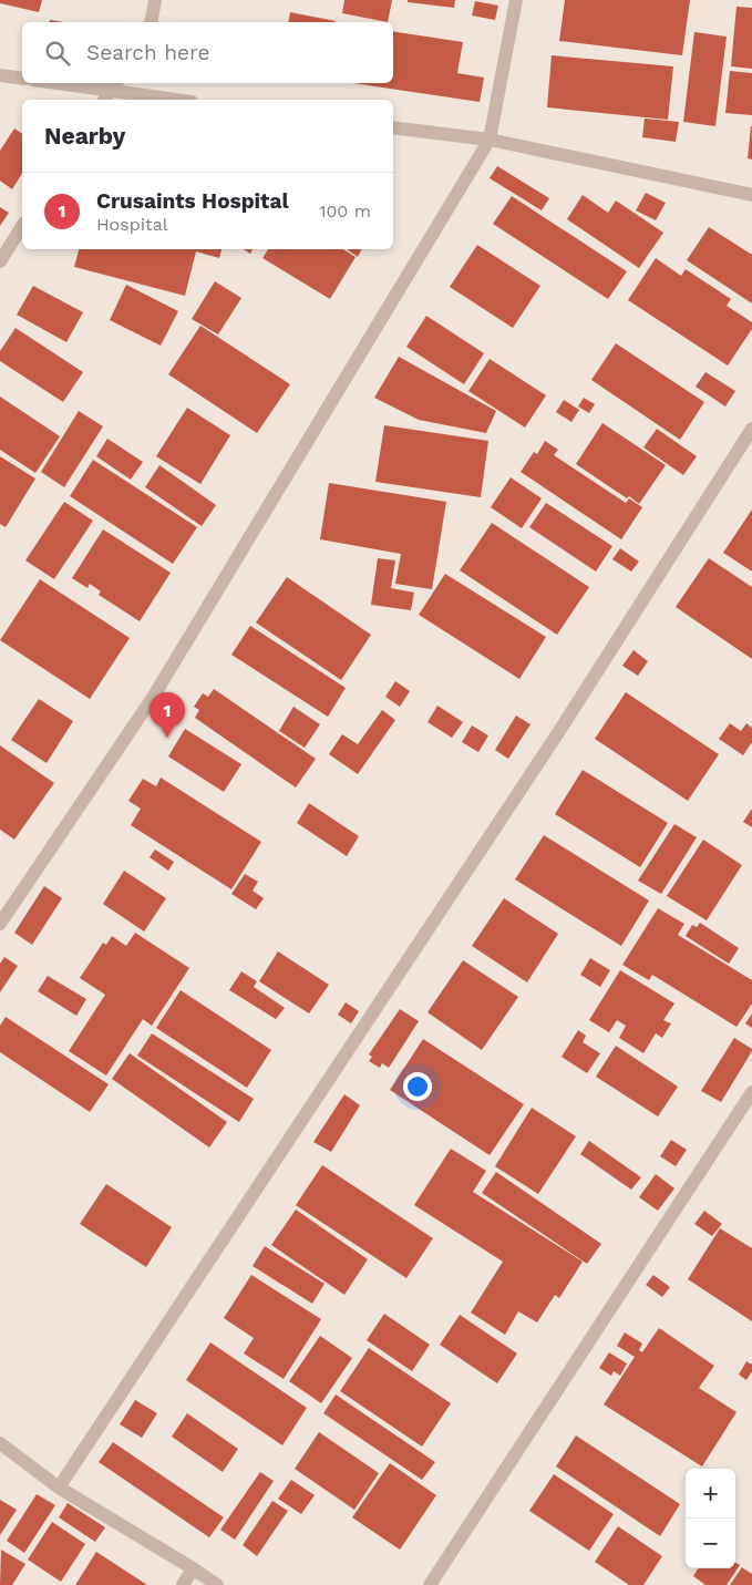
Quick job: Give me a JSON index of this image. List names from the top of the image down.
{
  "page": {
    "search": "Search here",
    "heading": "Nearby",
    "list": [
      {
        "mark": "1",
        "name": "Crusaints Hospital",
        "note": "Hospital",
        "value": "100 m"
      }
    ],
    "pins": "1",
    "map_buttons": ["+", "−"]
  }
}
